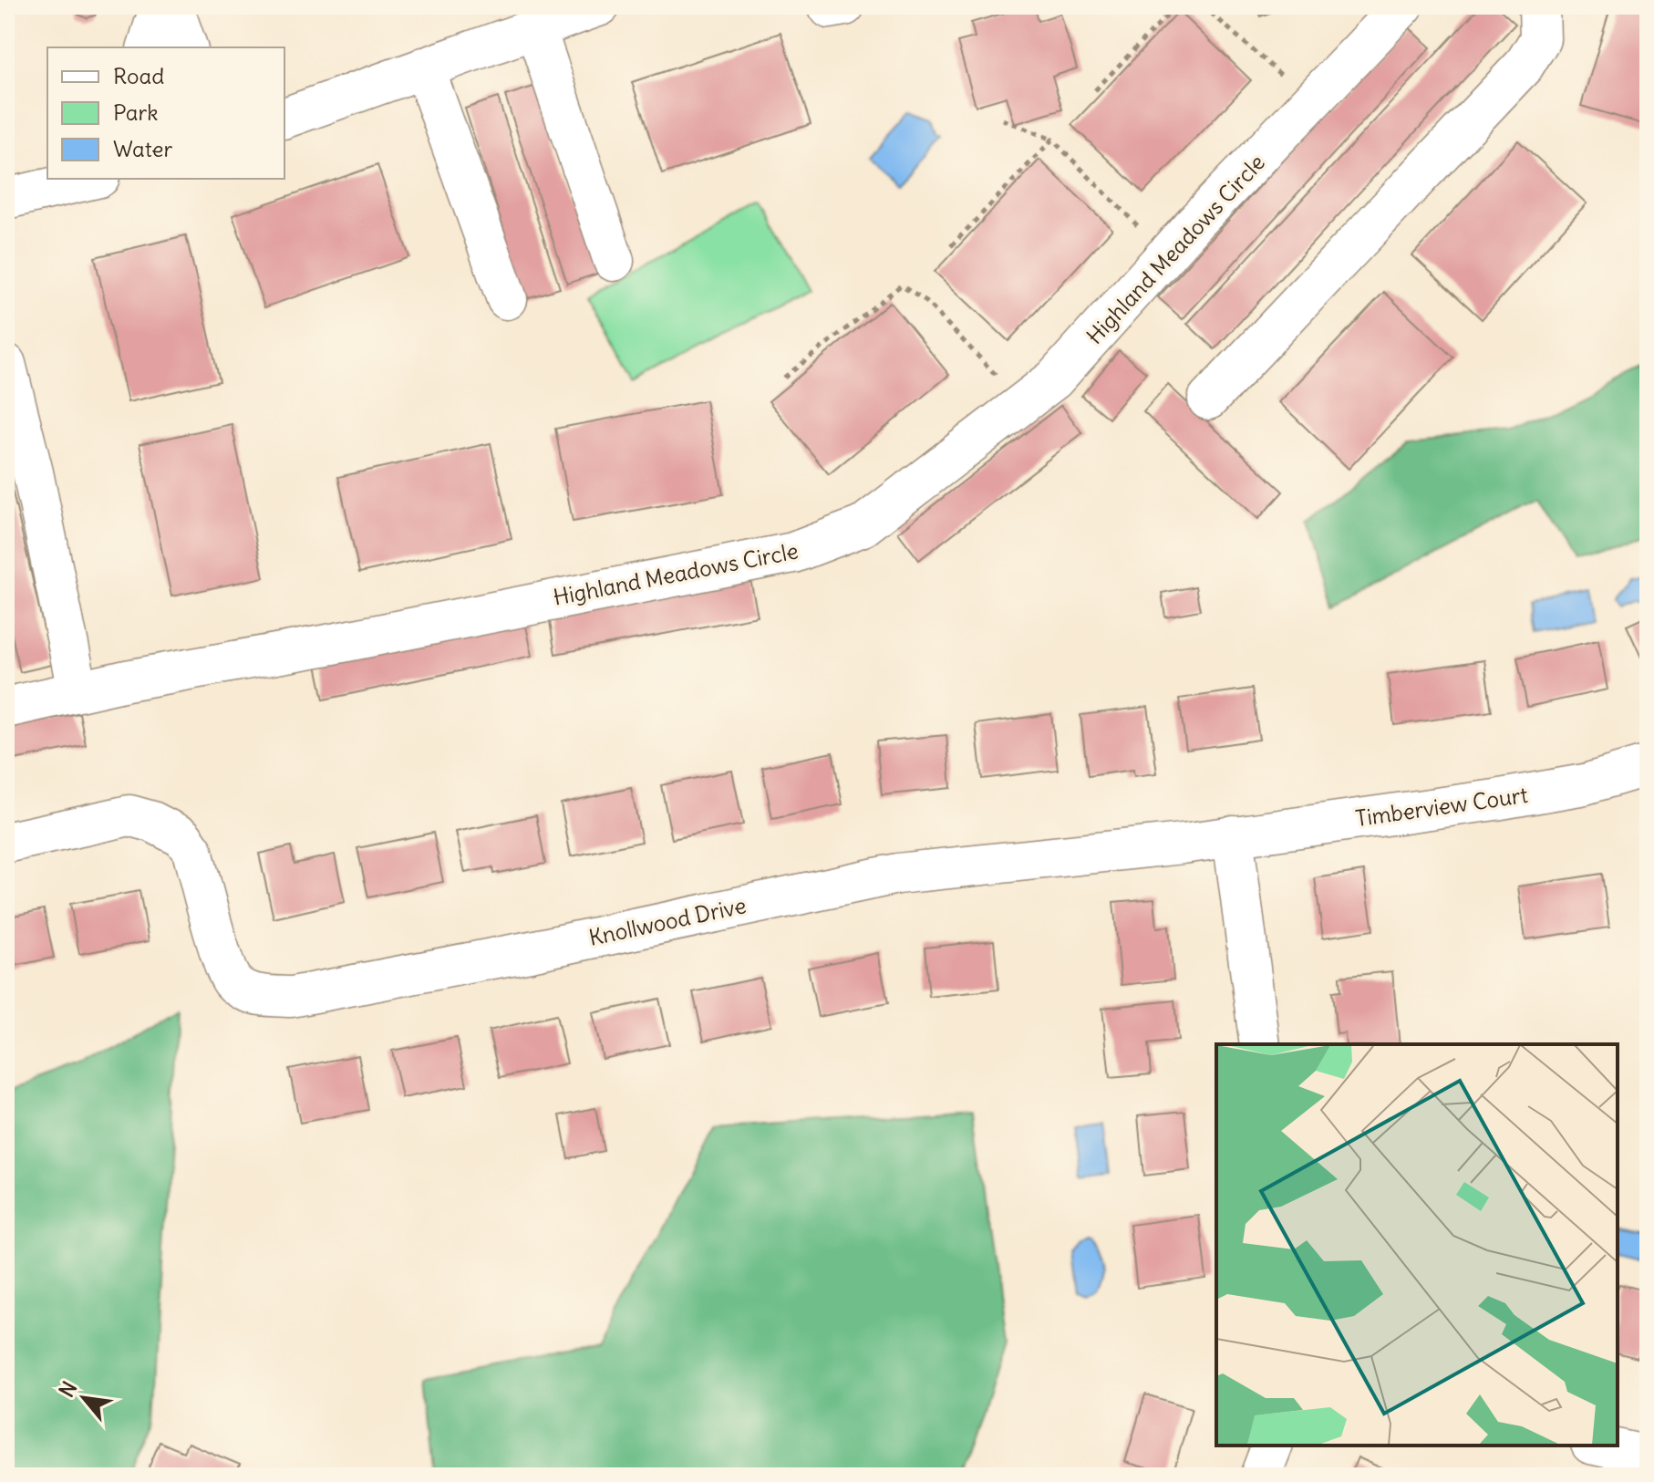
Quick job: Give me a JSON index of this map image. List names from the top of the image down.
{
  "streets": {
    "street": ["Highland Meadows Circle", "Timberview Court", "Knollwood Drive"]
  },
  "crossings": [
    ["Timberview Court", "Knollwood Drive"]
  ],
  "legend": ["Road", "Park", "Water"],
  "north": "top left"
}
